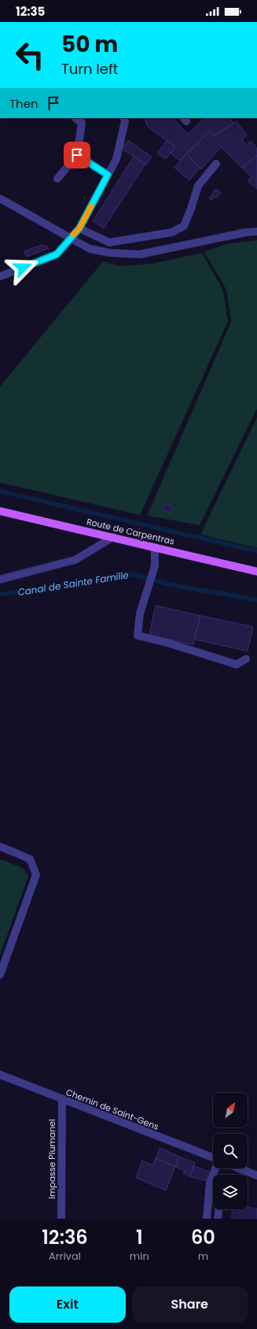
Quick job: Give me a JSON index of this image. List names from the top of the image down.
{
  "streets": {
    "main road": ["Route de Carpentras"],
    "street": ["Chemin de Saint-Gens", "Impasse Plumanel"]
  },
  "crossings": [
    ["Chemin de Saint-Gens", "Impasse Plumanel"]
  ],
  "water": ["Canal de Sainte Famille"],
  "north": "top right",
  "page": {
    "status": "12:35",
    "turn": ["50 m", "Turn left"],
    "then": "Then",
    "eta": [
      "12:36",
      "Arrival",
      "1",
      "min",
      "60",
      "m"
    ],
    "buttons": ["Exit", "Share"]
  }
}
